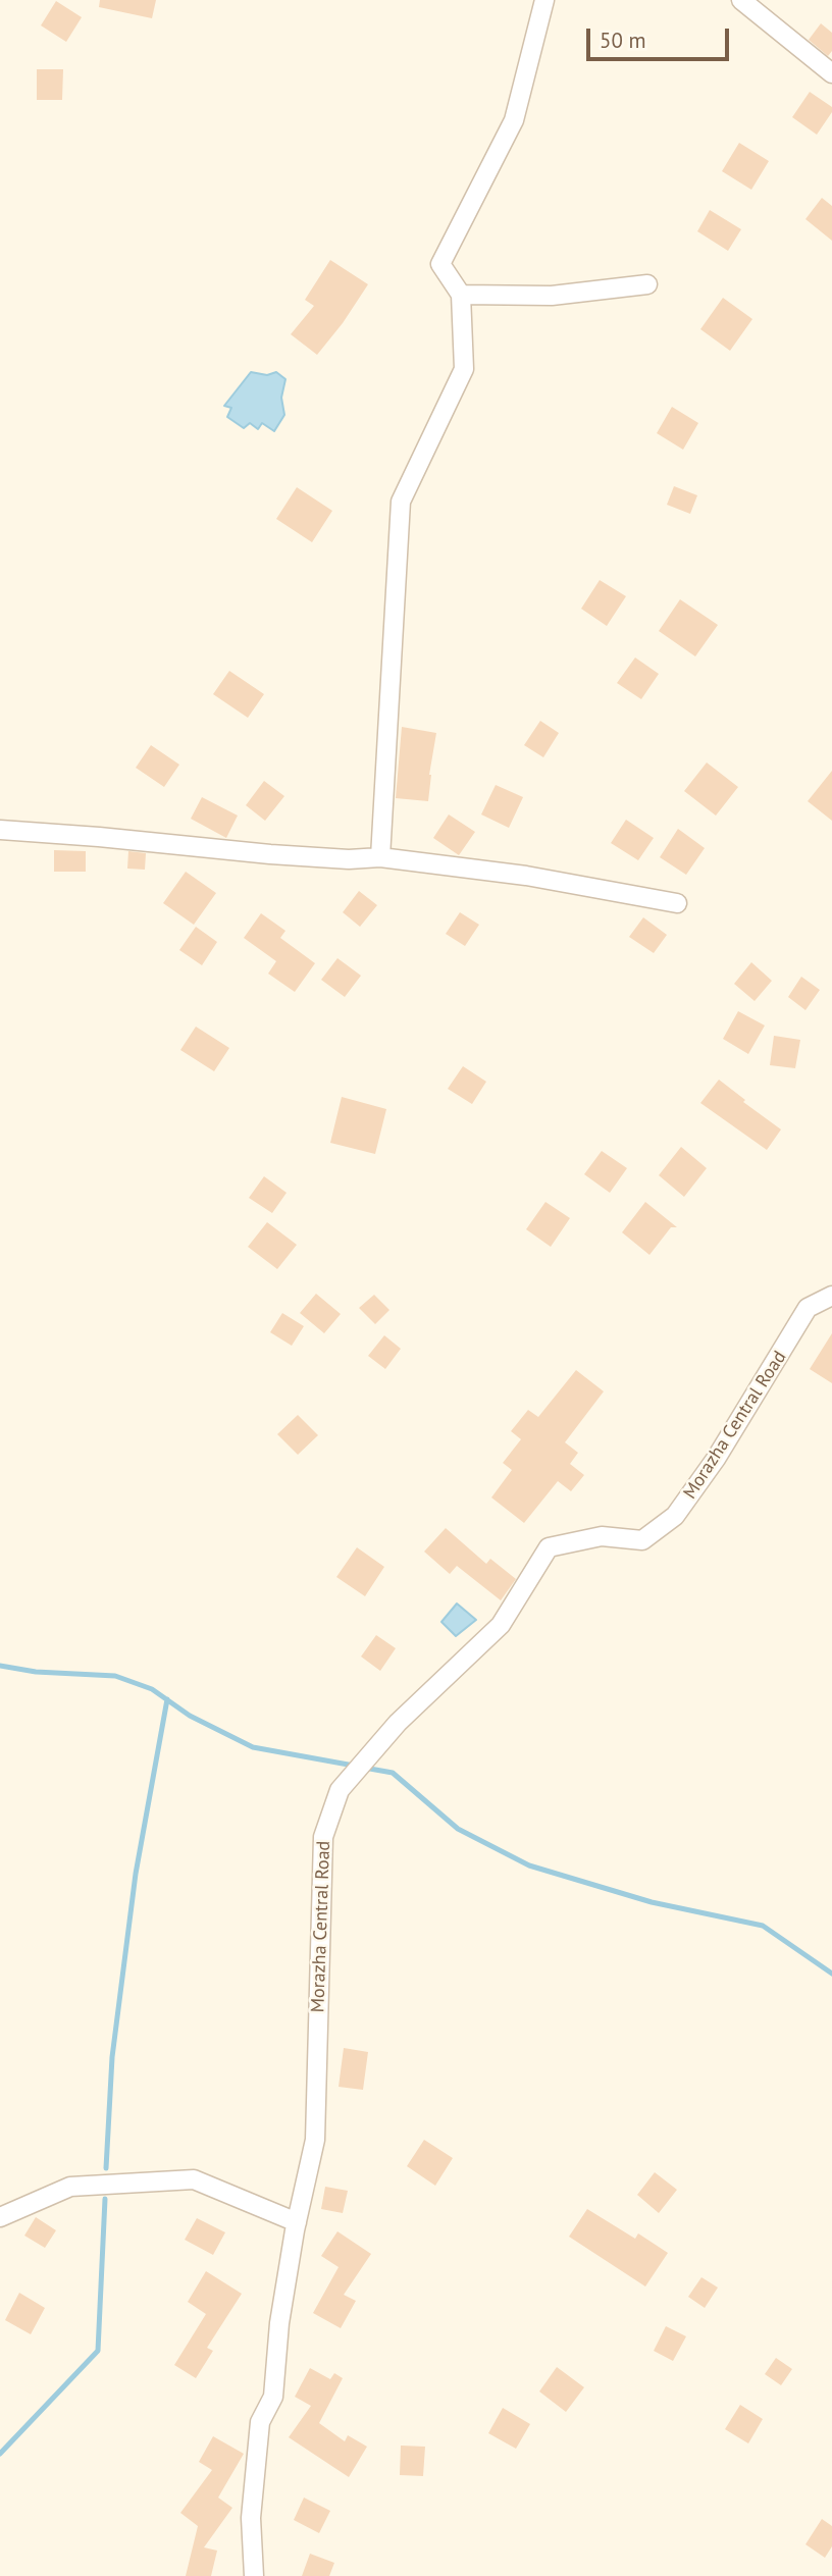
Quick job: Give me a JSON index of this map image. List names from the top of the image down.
{
  "streets": {
    "street": ["Morazha Central Road"]
  },
  "scale_bar": "50 m"
}
